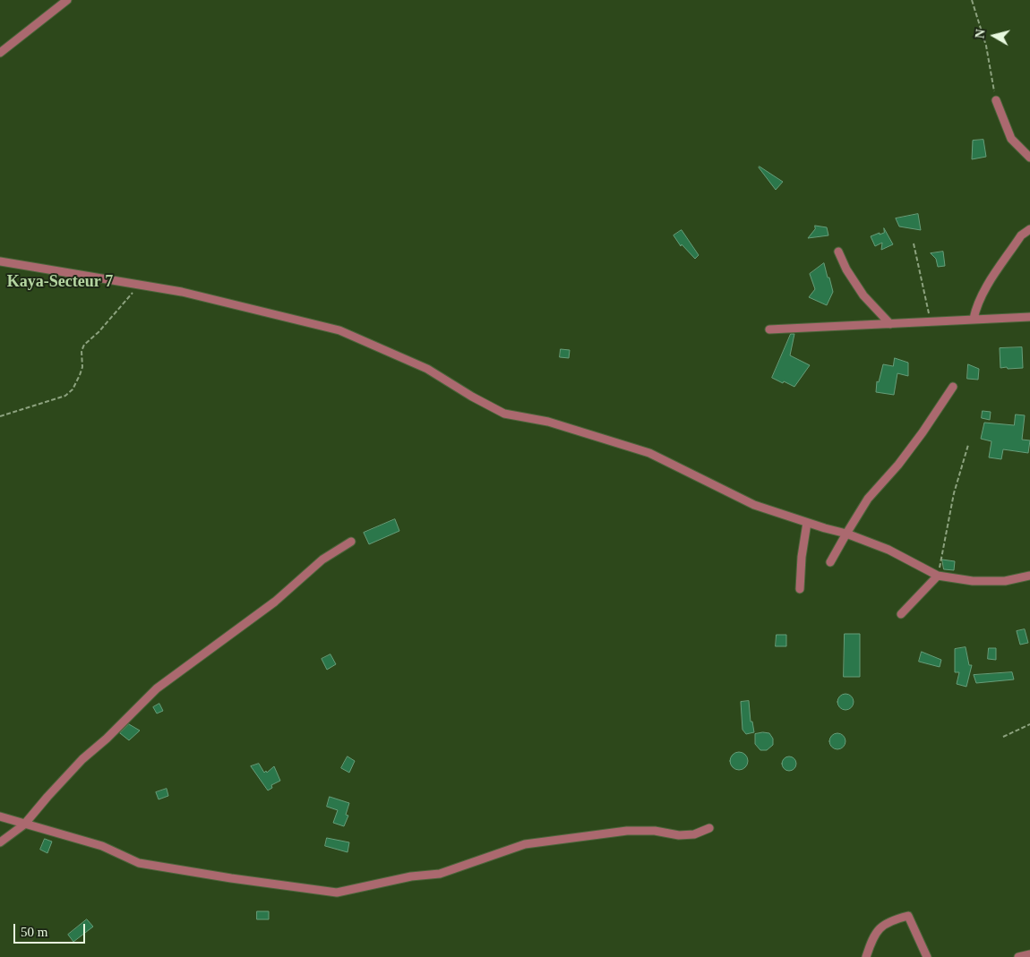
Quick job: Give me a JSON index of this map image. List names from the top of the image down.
{
  "districts": ["Kaya-Secteur 7"],
  "scale_bar": "50 m",
  "north": "left"
}
